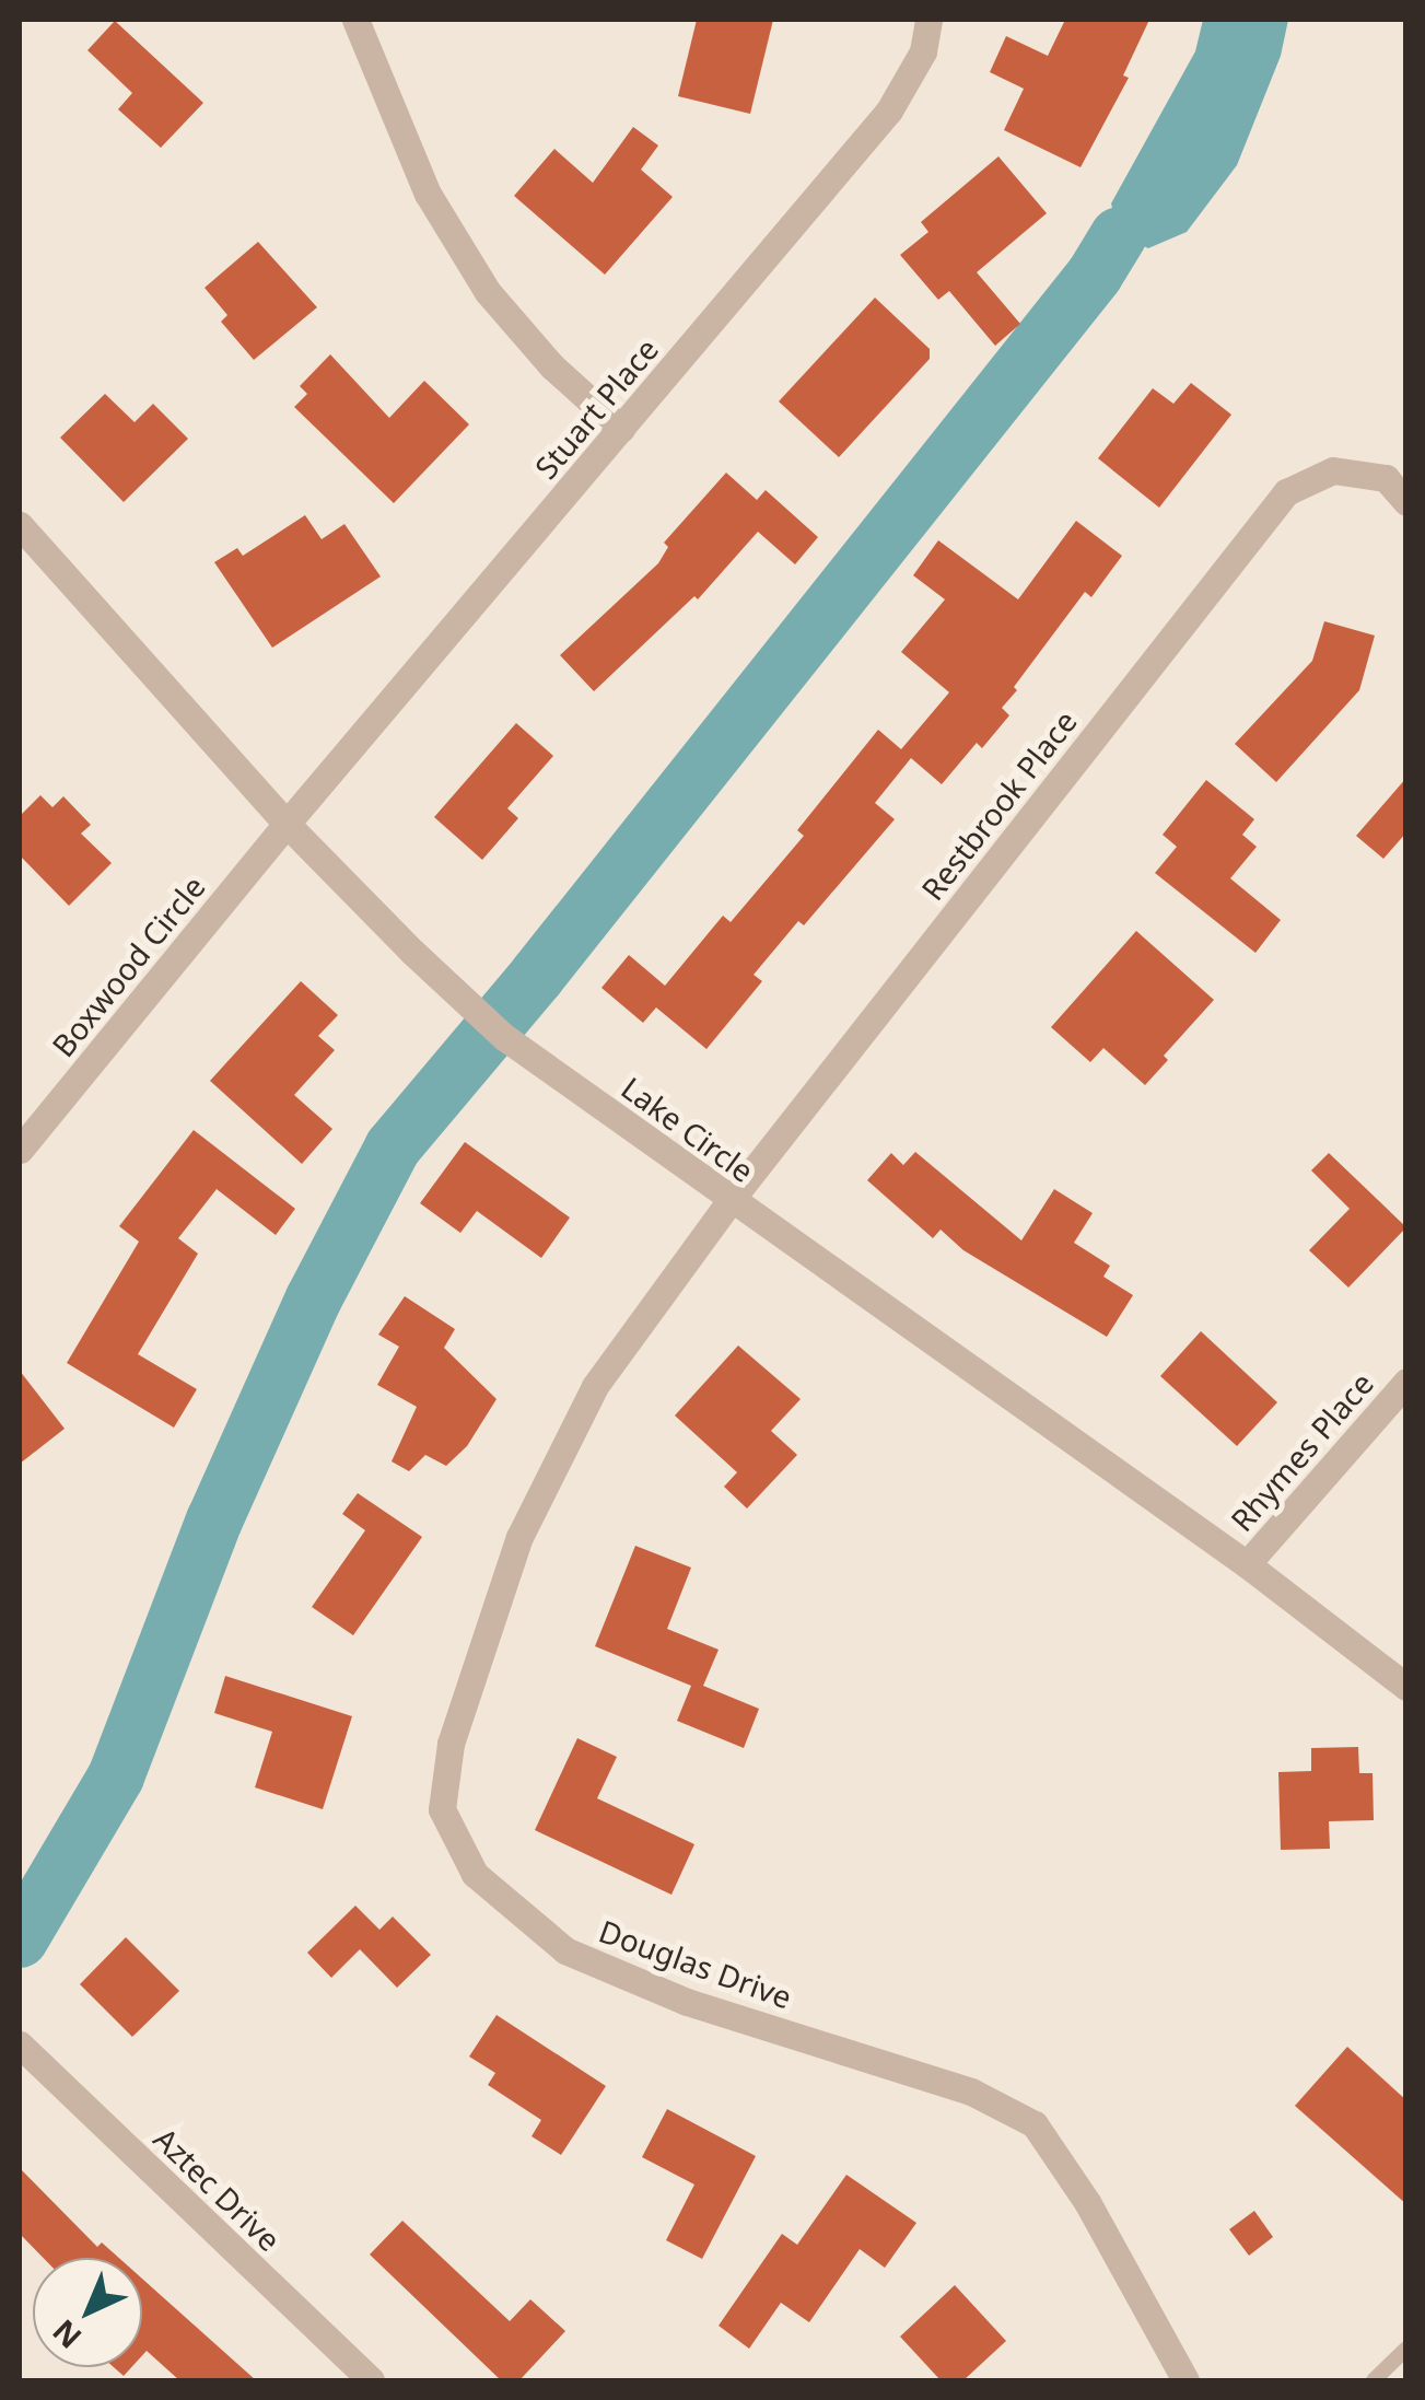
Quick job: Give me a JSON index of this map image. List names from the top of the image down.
{
  "streets": {
    "street": [
      "Stuart Place",
      "Restbrook Place",
      "Boxwood Circle",
      "Lake Circle",
      "Rhymes Place",
      "Douglas Drive",
      "Aztec Drive"
    ]
  },
  "crossings": [
    ["Stuart Place", "Boxwood Circle"],
    ["Stuart Place", "Lake Circle"],
    ["Restbrook Place", "Lake Circle"],
    ["Restbrook Place", "Douglas Drive"],
    ["Boxwood Circle", "Lake Circle"],
    ["Lake Circle", "Rhymes Place"],
    ["Lake Circle", "Douglas Drive"]
  ],
  "north": "bottom left"
}
